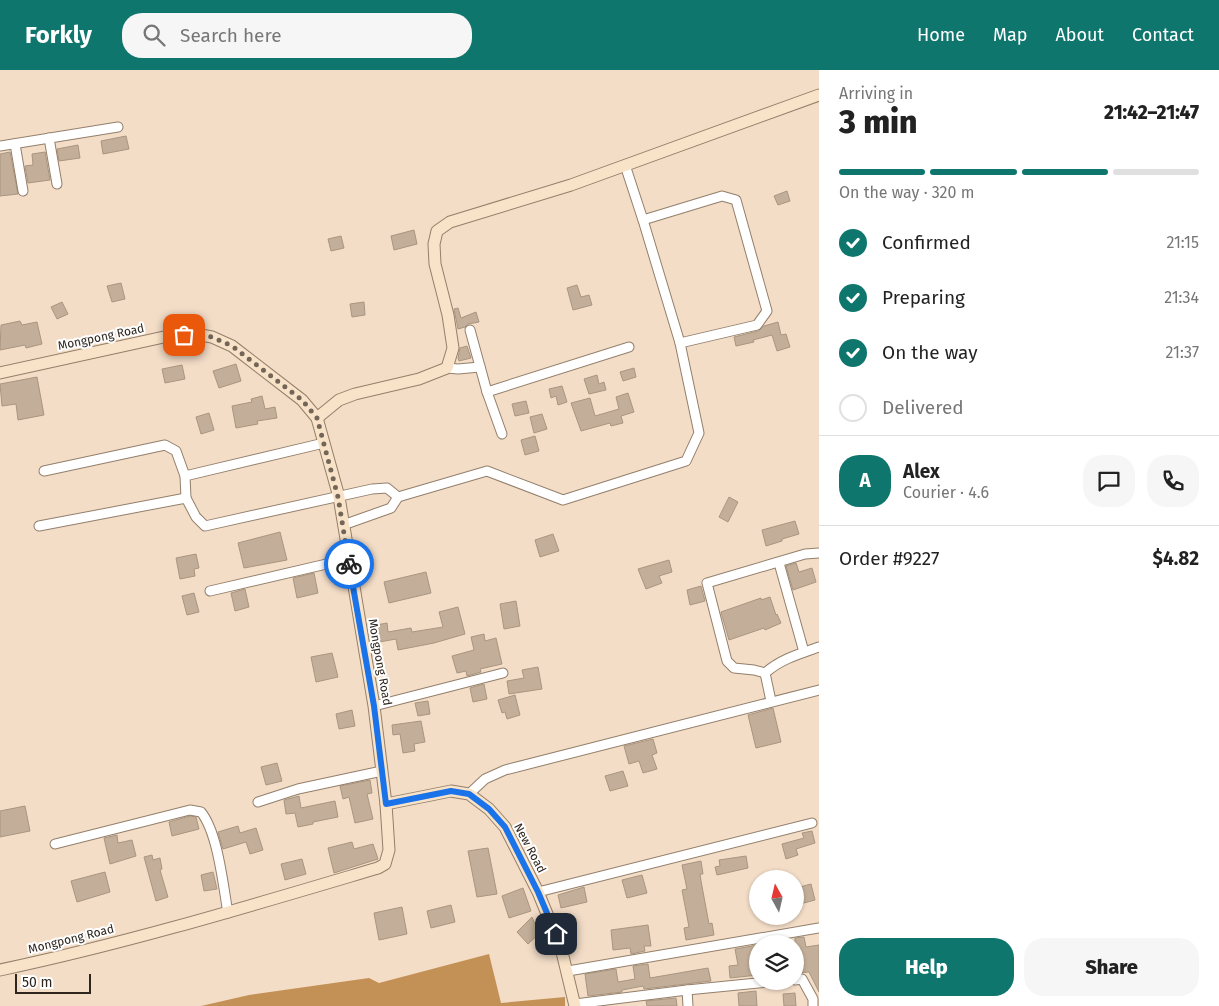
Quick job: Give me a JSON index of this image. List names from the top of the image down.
{
  "streets": {
    "main road": ["Mongpong Road", "New Road"]
  },
  "scale_bar": "50 m",
  "north": "top",
  "page": {
    "header": "Forkly",
    "search": "Search here",
    "nav": [
      "Home",
      "Map",
      "About",
      "Contact"
    ],
    "heading": ["3 min", "Arriving in", "21:42–21:47"],
    "panel": [
      "Alex",
      "Courier · 4.6",
      "Order #9227",
      "$4.82"
    ],
    "bar": "On the way · 320 m",
    "list": [
      ["Confirmed", "21:15"],
      ["Preparing", "21:34"],
      ["On the way", "21:37"],
      "Delivered"
    ],
    "round": "A",
    "buttons": ["Help", "Share"],
    "scale": "50 m"
  }
}
